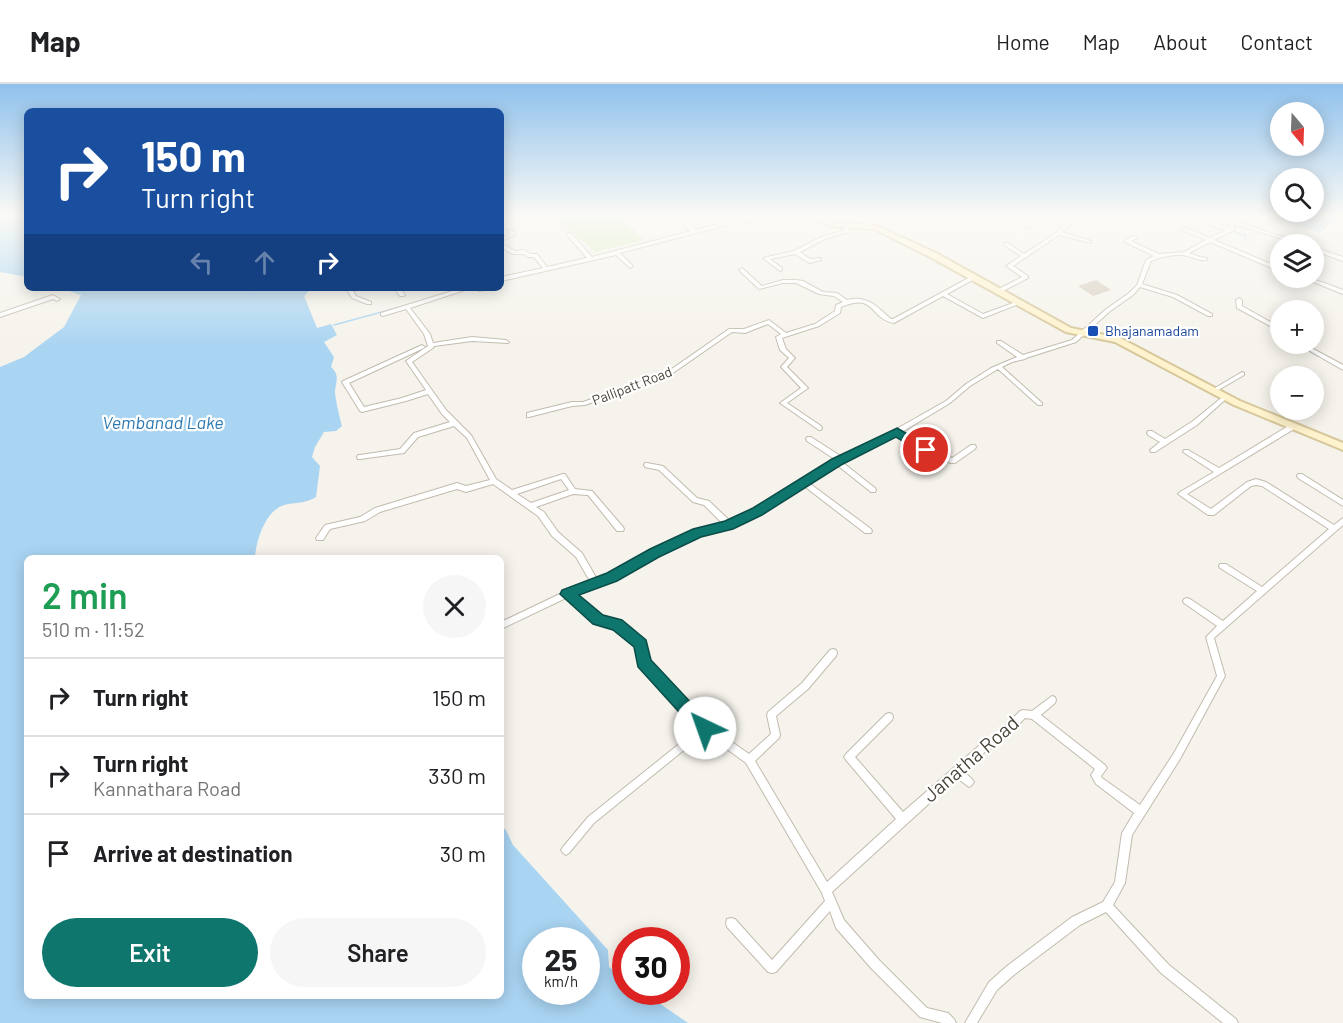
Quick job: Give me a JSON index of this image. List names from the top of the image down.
{
  "streets": {
    "street": ["Pallipatt Road", "Janatha Road"]
  },
  "water": ["Vembanad Lake"],
  "places": {
    "transit": ["Bhajanamadam"]
  },
  "north": "bottom",
  "page": {
    "header": "Map",
    "nav": [
      "Home",
      "Map",
      "About",
      "Contact"
    ],
    "map_buttons": ["+", "−"],
    "turn": ["150 m", "Turn right"],
    "heading": ["2 min", "510 m · 11:52"],
    "list": [
      {
        "name": "Turn right",
        "value": "150 m"
      },
      {
        "name": "Turn right",
        "note": "Kannathara Road",
        "value": "330 m"
      },
      {
        "name": "Arrive at destination",
        "value": "30 m"
      }
    ],
    "buttons": ["Exit", "Share"],
    "speed": "25 km/h",
    "limit": "30"
  }
}
